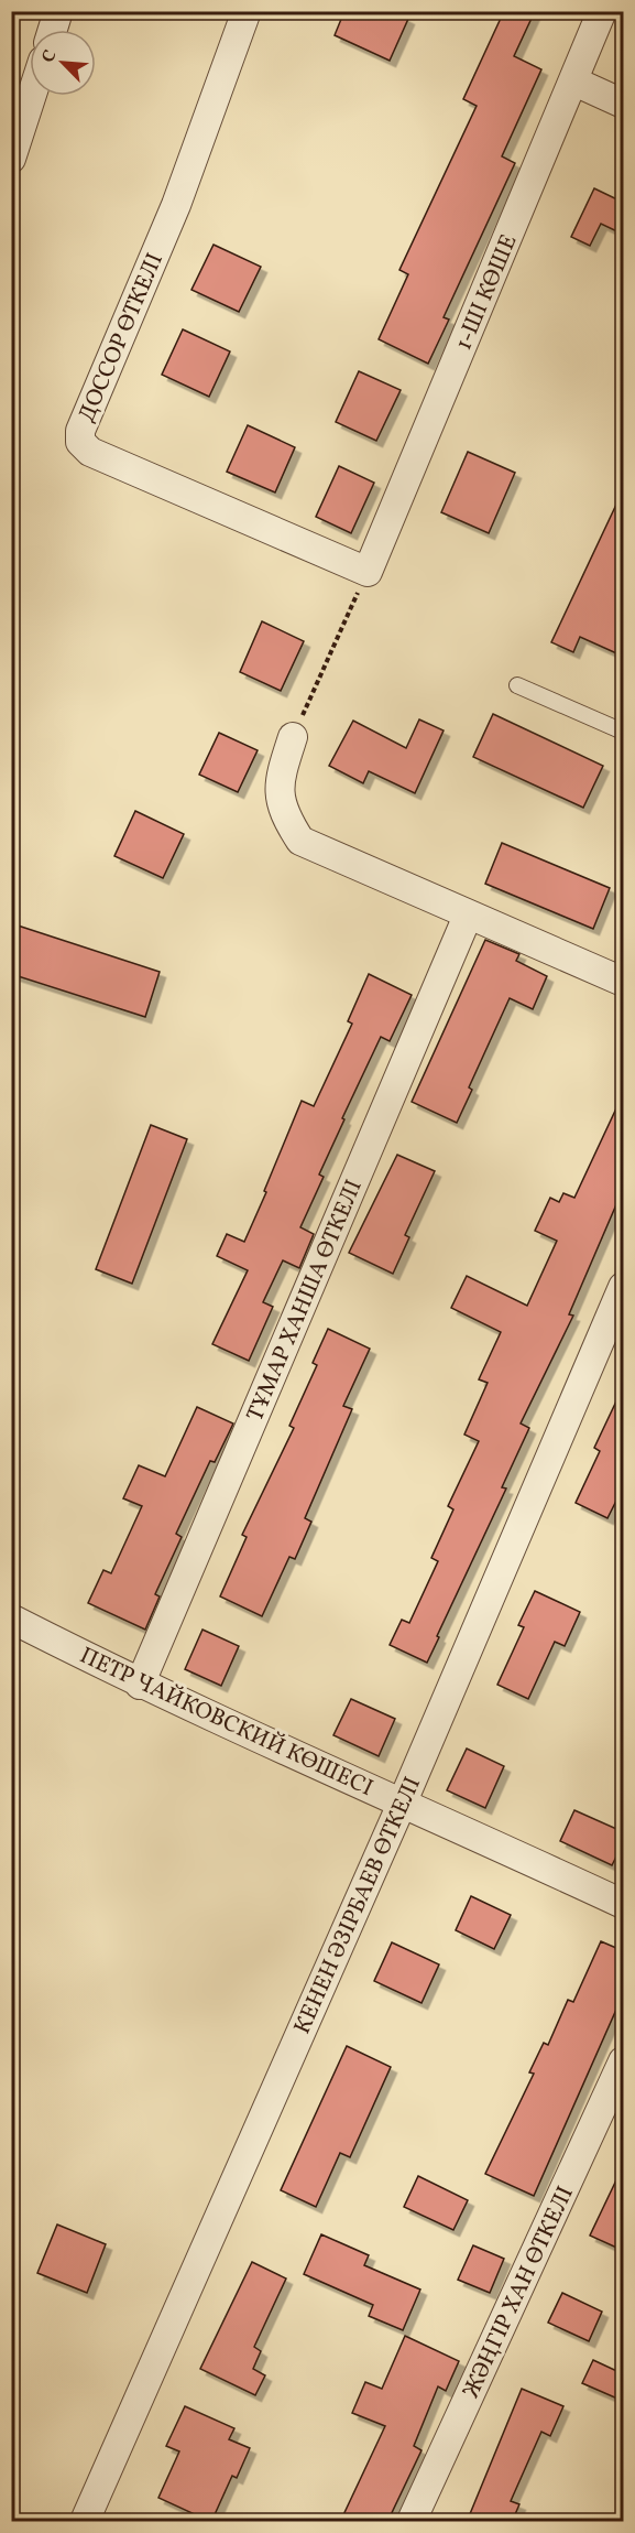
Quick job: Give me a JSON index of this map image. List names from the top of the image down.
{
  "streets": {
    "street": [
      "1-ШІ КӨШЕ",
      "ДОССОР ӨТКЕЛІ",
      "ТҰМАР ХАНША ӨТКЕЛІ",
      "ПЕТР ЧАЙКОВСКИЙ КӨШЕСІ",
      "КЕНЕН ӘЗІРБАЕВ ӨТКЕЛІ",
      "ЖӘҢГІР ХАН ӨТКЕЛІ"
    ]
  },
  "crossings": [
    ["1-ШІ КӨШЕ", "ДОССОР ӨТКЕЛІ"],
    ["ТҰМАР ХАНША ӨТКЕЛІ", "ПЕТР ЧАЙКОВСКИЙ КӨШЕСІ"],
    ["ПЕТР ЧАЙКОВСКИЙ КӨШЕСІ", "КЕНЕН ӘЗІРБАЕВ ӨТКЕЛІ"]
  ],
  "north": "top left"
}
